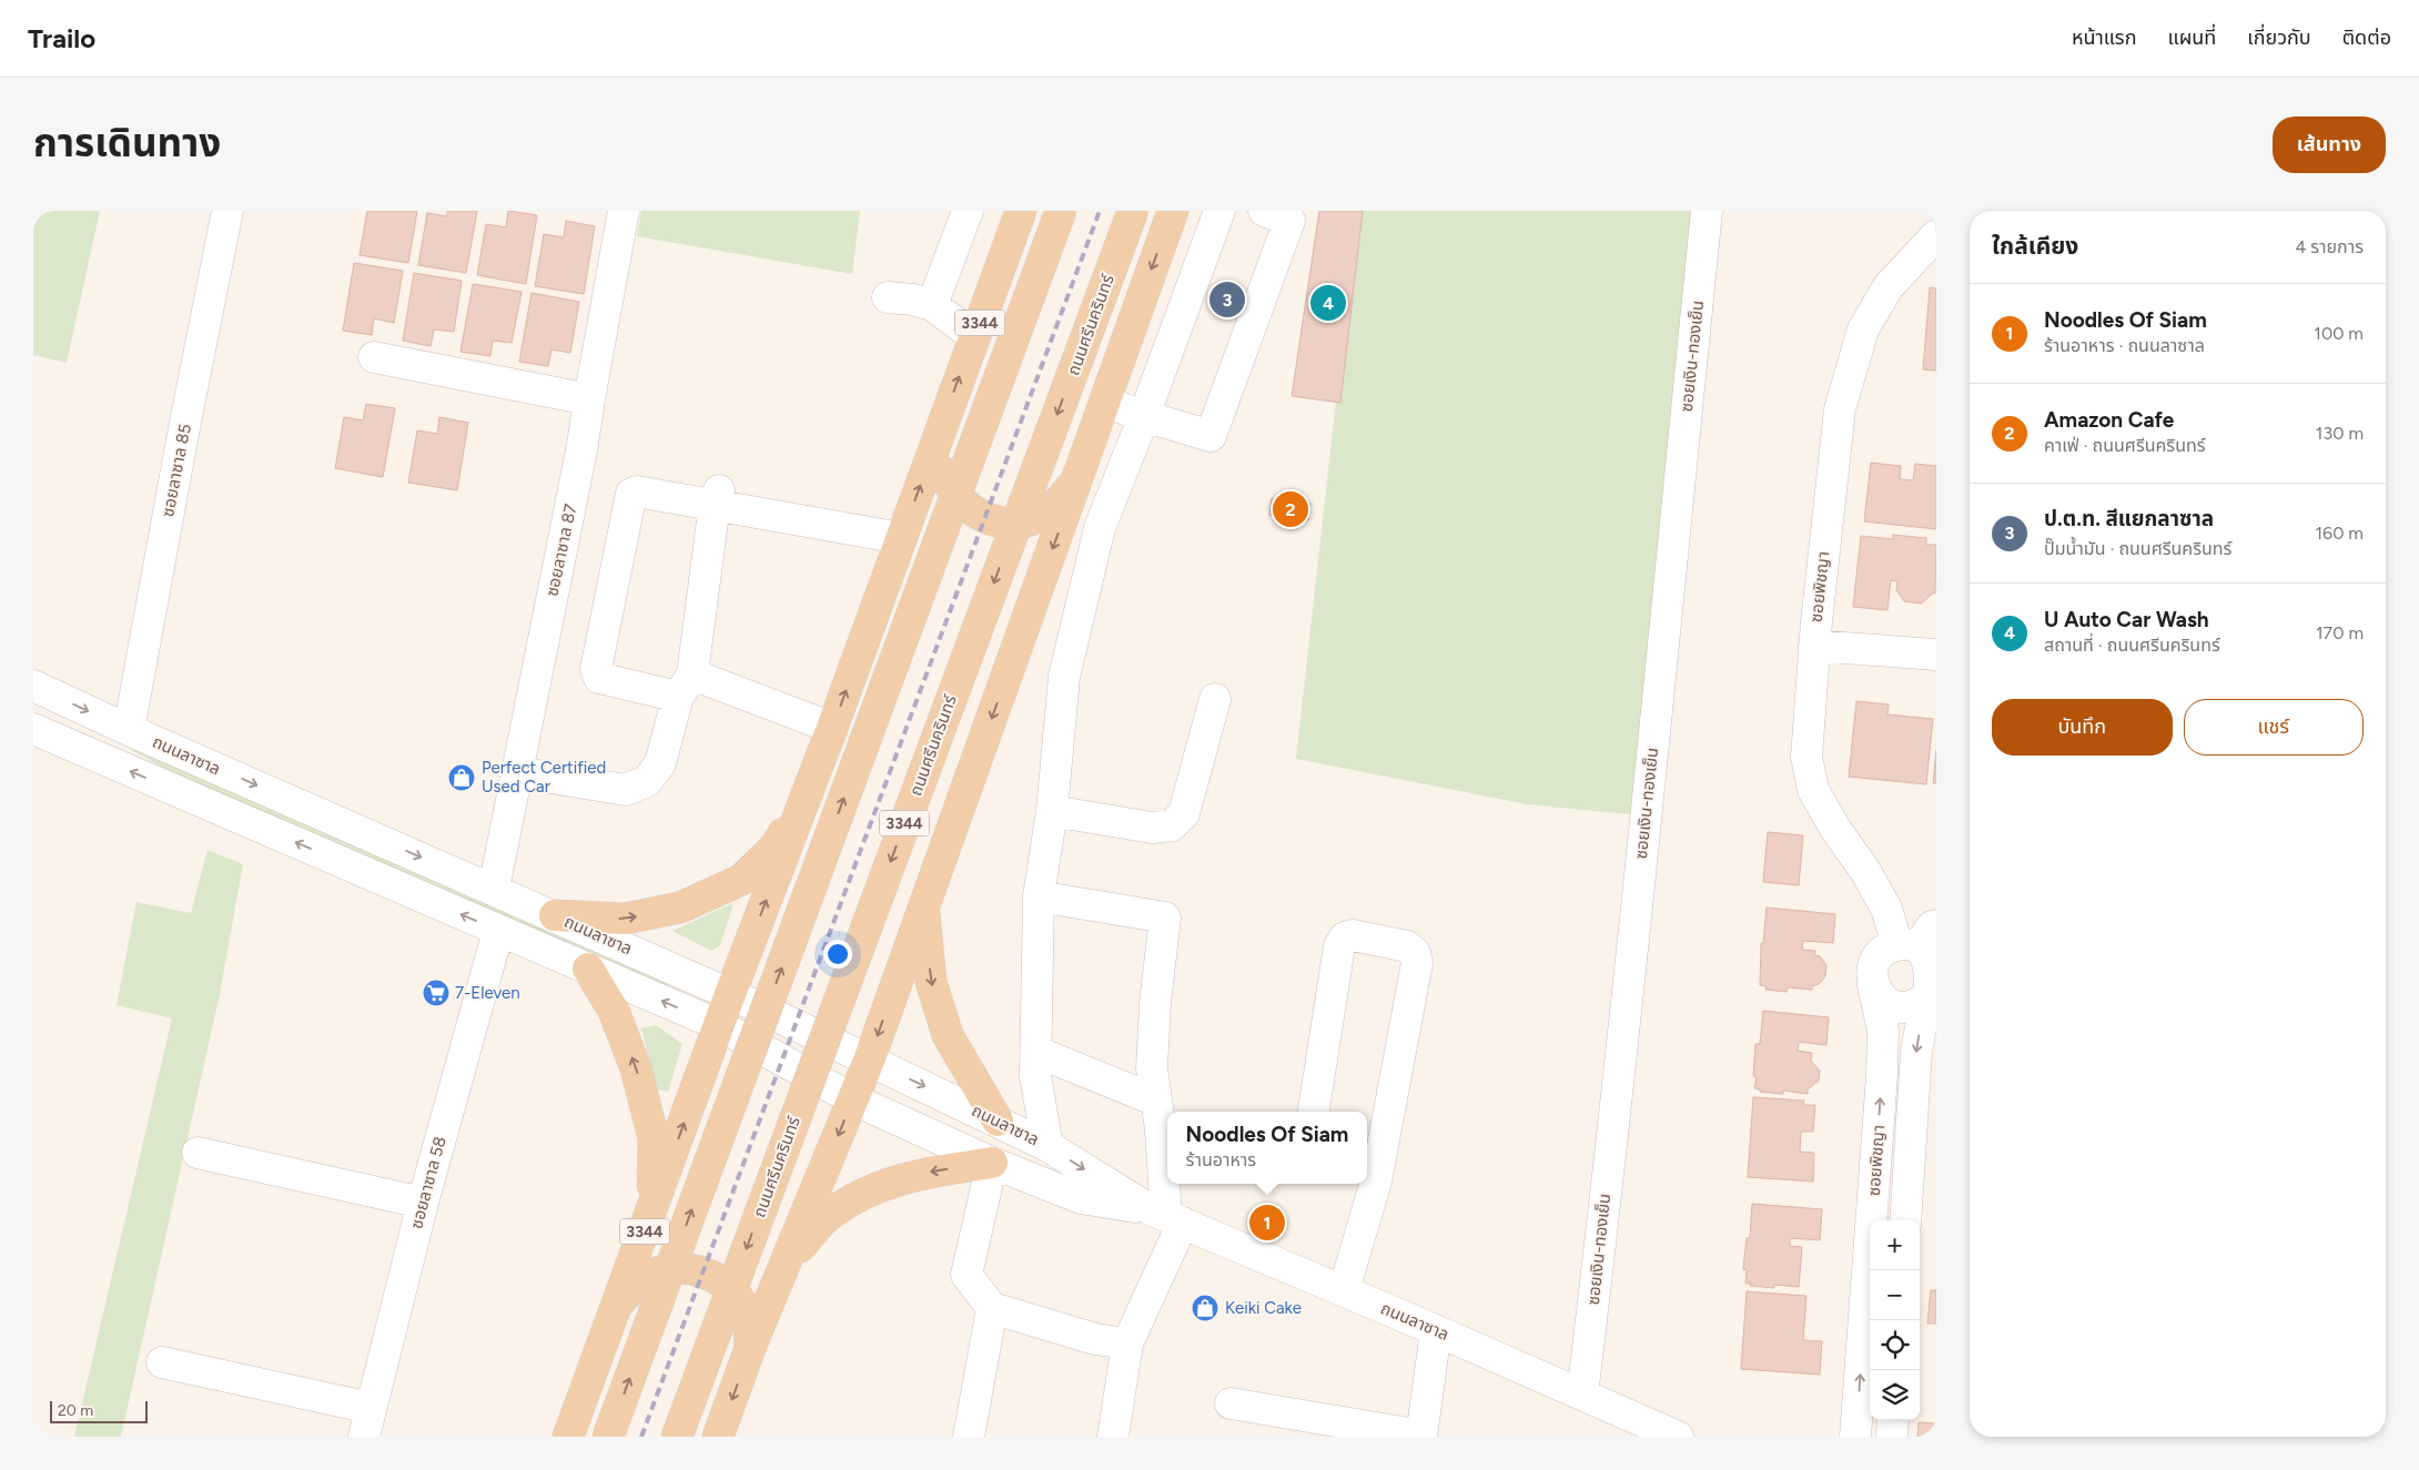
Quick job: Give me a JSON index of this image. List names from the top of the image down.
{
  "streets": {
    "main road": ["3344", "ถนนศรีนครินทร์"],
    "street": [
      "ซอยเงิน-ทองเย็น",
      "ซอยลาซาล 85",
      "ซอยลาซาล 87",
      "ซอยพิชญา",
      "ถนนลาซาล",
      "ซอยลาซาล 58"
    ]
  },
  "crossings": [
    ["3344", "ถนนลาซาล"],
    ["ซอยเงิน-ทองเย็น", "ถนนลาซาล"],
    ["ซอยลาซาล 85", "ถนนลาซาล"],
    ["ซอยลาซาล 87", "ถนนลาซาล"],
    ["ถนนลาซาล", "ซอยลาซาล 58"]
  ],
  "places": {
    "shop": ["Perfect Certified Used Car", "Keiki Cake"],
    "supermarket": ["7-Eleven"]
  },
  "scale_bar": "20 m",
  "page": {
    "header": "Trailo",
    "nav": [
      "หน้าแรก",
      "แผนที่",
      "เกี่ยวกับ",
      "ติดต่อ"
    ],
    "title": "การเดินทาง",
    "buttons": [
      "เส้นทาง",
      ["บันทึก", "แชร์"]
    ],
    "heading": ["ใกล้เคียง", "4 รายการ"],
    "pins": [
      "3",
      "4",
      "2",
      "1"
    ],
    "list": [
      {
        "mark": "1",
        "name": "Noodles Of Siam",
        "note": "ร้านอาหาร · ถนนลาซาล",
        "value": "100 m"
      },
      {
        "mark": "2",
        "name": "Amazon Cafe",
        "note": "คาเฟ่ · ถนนศรีนครินทร์",
        "value": "130 m"
      },
      {
        "mark": "3",
        "name": "ป.ต.ท. สีแยกลาซาล",
        "note": "ปั๊มน้ำมัน · ถนนศรีนครินทร์",
        "value": "160 m"
      },
      {
        "mark": "4",
        "name": "U Auto Car Wash",
        "note": "สถานที่ · ถนนศรีนครินทร์",
        "value": "170 m"
      }
    ],
    "popup": ["Noodles Of Siam", "ร้านอาหาร"],
    "map_buttons": ["+", "−"],
    "scale": "20 m"
  }
}
